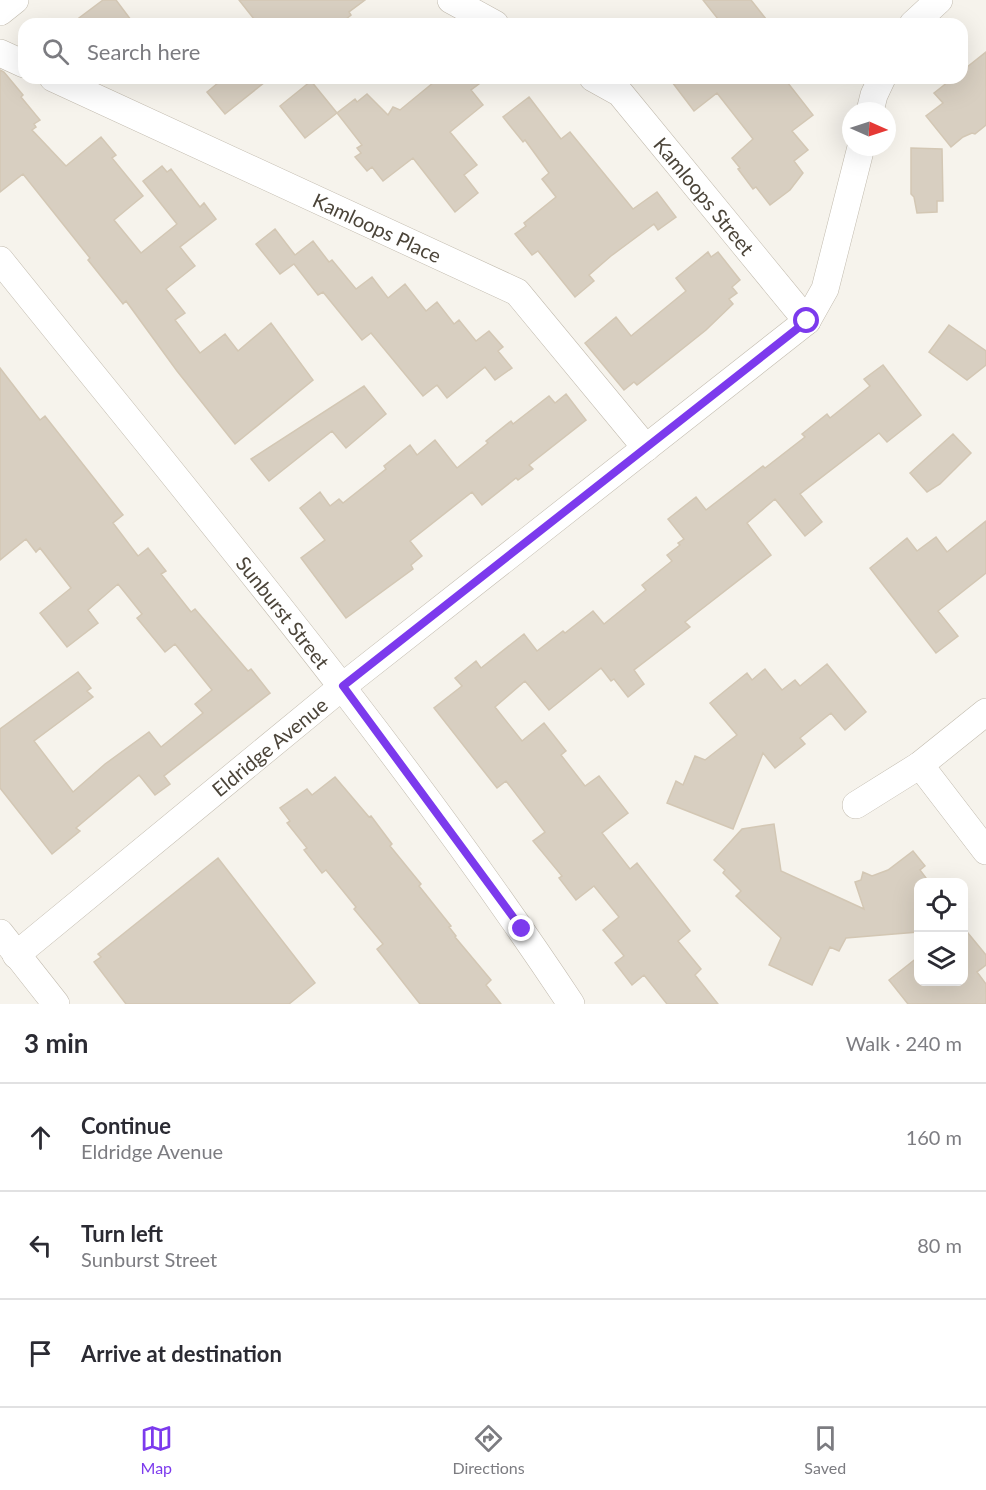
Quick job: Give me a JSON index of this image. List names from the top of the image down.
{
  "streets": {
    "street": [
      "Kamloops Street",
      "Kamloops Place",
      "Sunburst Street",
      "Eldridge Avenue"
    ]
  },
  "crossings": [
    ["Kamloops Street", "Eldridge Avenue"],
    ["Kamloops Place", "Eldridge Avenue"],
    ["Sunburst Street", "Eldridge Avenue"]
  ],
  "north": "right",
  "page": {
    "search": "Search here",
    "heading": ["3 min", "Walk · 240 m"],
    "list": [
      ["Continue", "Eldridge Avenue", "160 m"],
      ["Turn left", "Sunburst Street", "80 m"],
      "Arrive at destination"
    ],
    "nav": ["Map", "Directions", "Saved"]
  }
}
